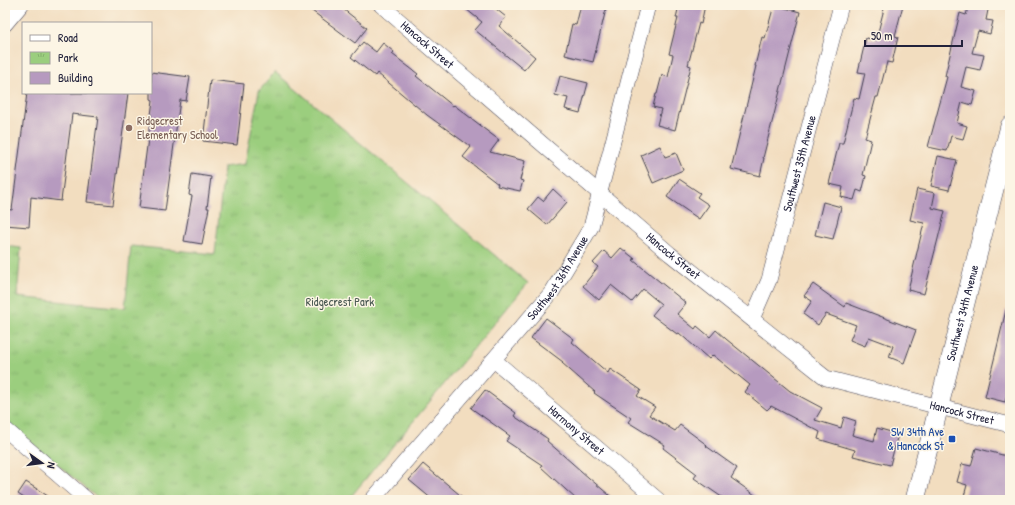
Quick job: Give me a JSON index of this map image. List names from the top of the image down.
{
  "streets": {
    "main road": ["Southwest 34th Avenue"],
    "street": [
      "Hancock Street",
      "Southwest 35th Avenue",
      "Southwest 36th Avenue",
      "Harmony Street"
    ]
  },
  "crossings": [
    ["Hancock Street", "Southwest 35th Avenue"],
    ["Hancock Street", "Southwest 36th Avenue"],
    ["Hancock Street", "Southwest 34th Avenue"],
    ["Southwest 36th Avenue", "Harmony Street"]
  ],
  "parks": ["Ridgecrest Park"],
  "places": {
    "other": ["Ridgecrest Elementary School"],
    "transit": ["SW 34th Ave & Hancock St"]
  },
  "legend": ["Road", "Park", "Building"],
  "scale_bar": "50 m",
  "north": "right"
}
